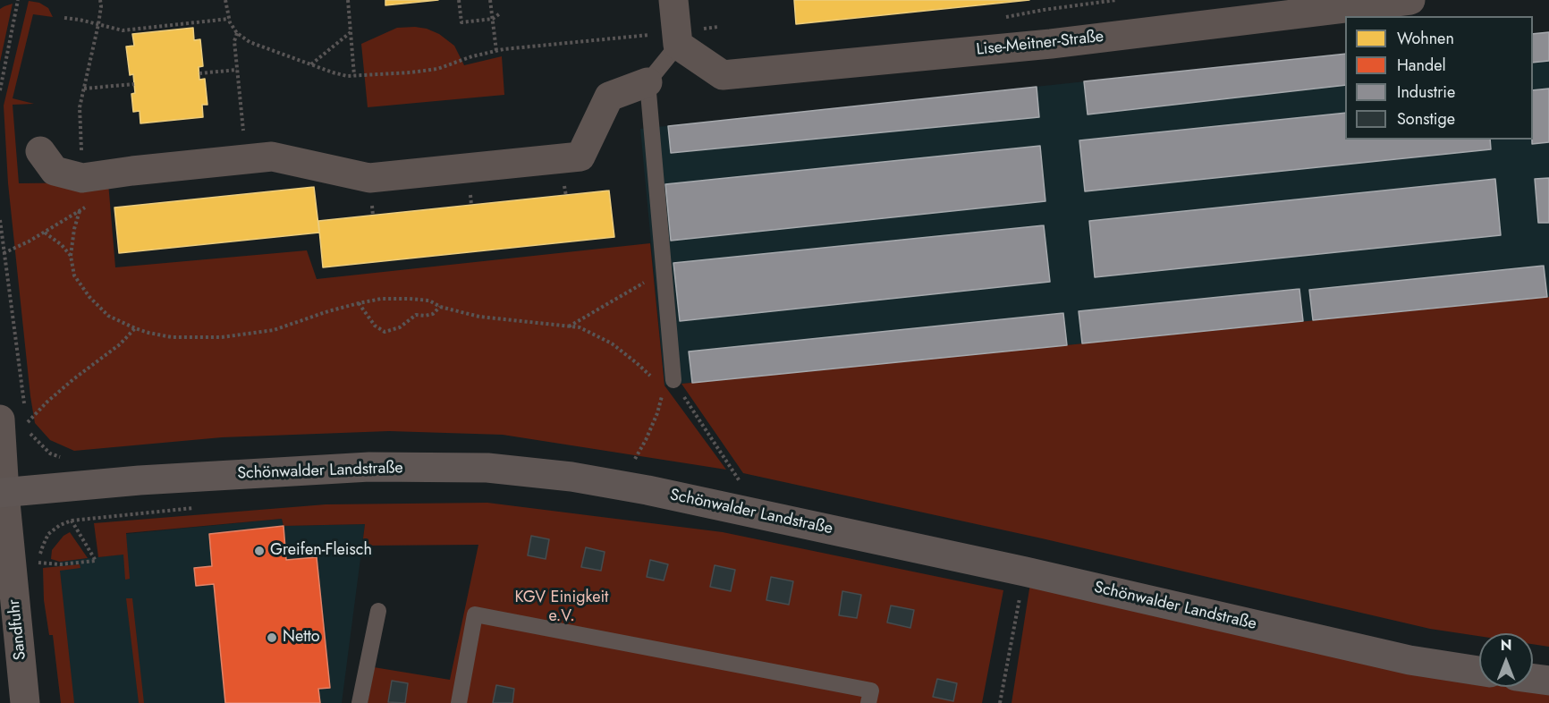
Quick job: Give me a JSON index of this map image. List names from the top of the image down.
{
  "streets": {
    "main road": ["Schönwalder Landstraße"],
    "street": ["Lise-Meitner-Straße", "Sandfuhr"]
  },
  "crossings": [
    ["Schönwalder Landstraße", "Sandfuhr"]
  ],
  "parks": ["KGV Einigkeit e.V."],
  "places": ["Greifen-Fleisch", "Netto"],
  "legend": [
    "Wohnen",
    "Handel",
    "Industrie",
    "Sonstige"
  ],
  "north": "top"
}
